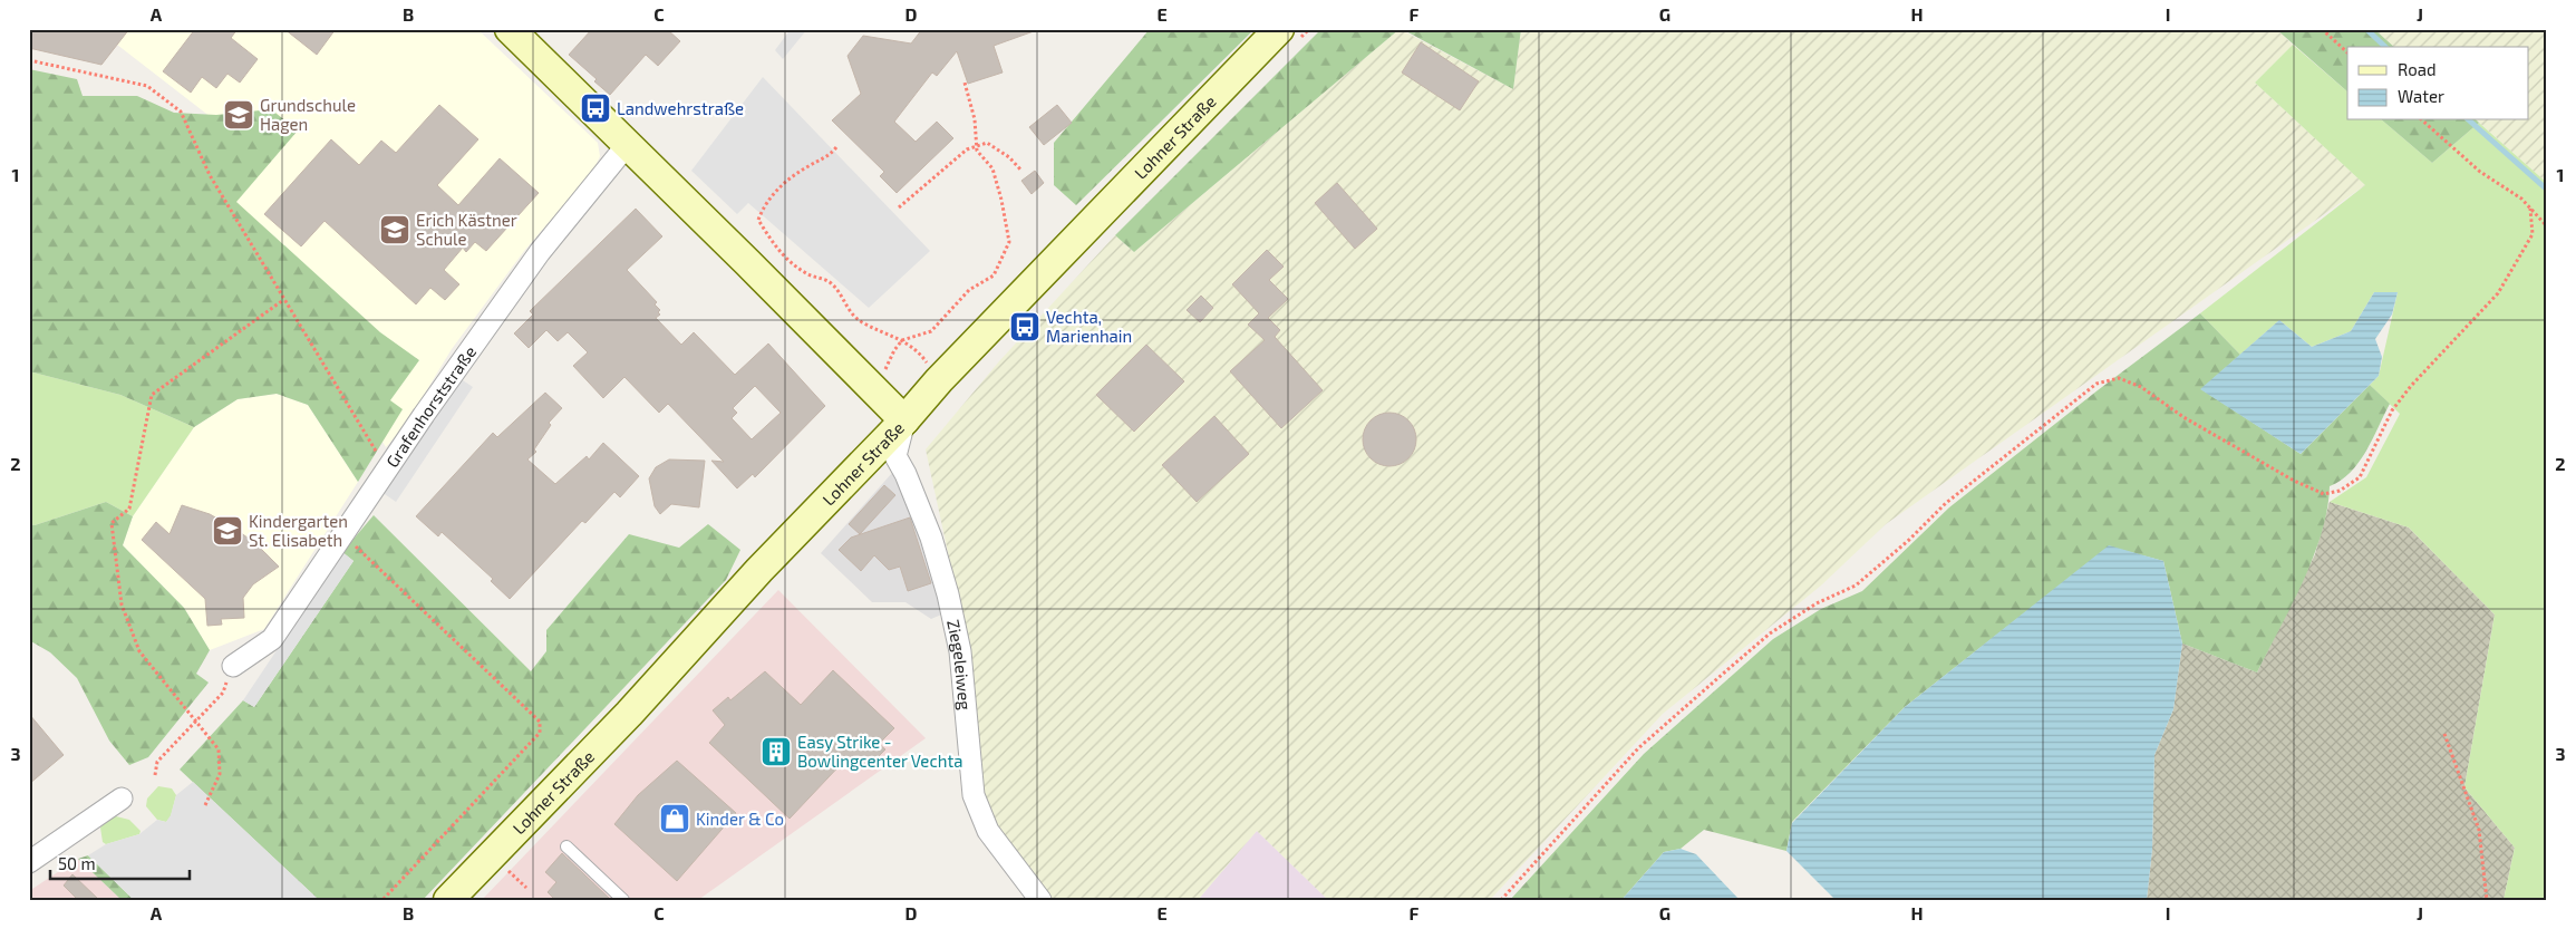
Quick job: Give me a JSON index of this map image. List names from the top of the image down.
{
  "streets": {
    "main road": ["Lohner Straße"],
    "street": ["Grafenhorststraße", "Ziegeleiweg"]
  },
  "crossings": [
    ["Lohner Straße", "Ziegeleiweg"]
  ],
  "places": {
    "bus stop": ["Landwehrstraße", "Vechta, Marienhain"],
    "school or university": ["Grundschule Hagen", "Erich Kästner Schule", "Kindergarten St. Elisabeth"],
    "building": ["Easy Strike - Bowlingcenter Vechta"],
    "shop": ["Kinder & Co"]
  },
  "legend": ["Road", "Water"],
  "scale_bar": "50 m",
  "grid": {
    "columns": [
      "A",
      "B",
      "C",
      "D",
      "E",
      "F",
      "G",
      "H",
      "I",
      "J"
    ],
    "rows": ["1", "2", "3"]
  }
}
